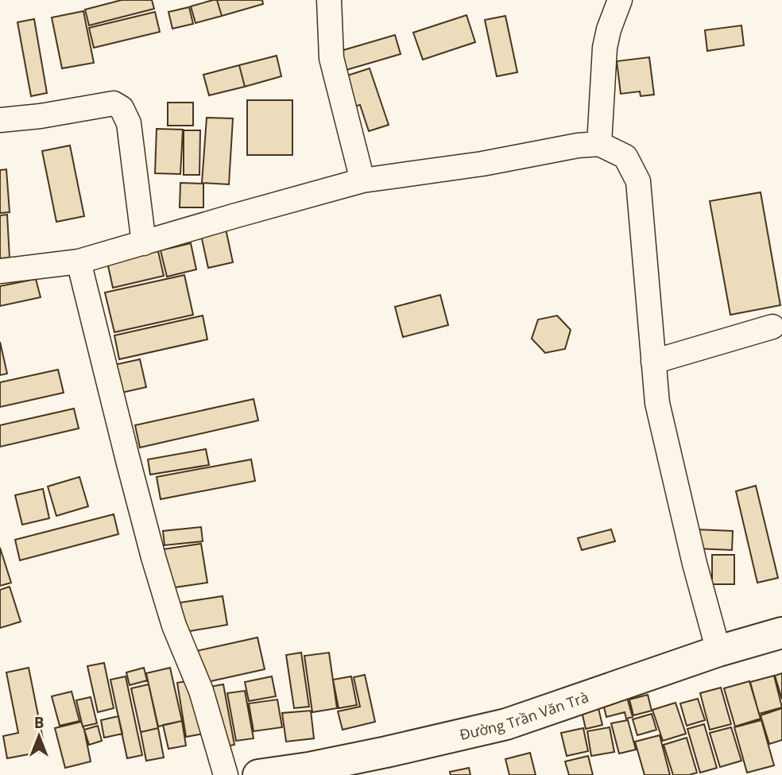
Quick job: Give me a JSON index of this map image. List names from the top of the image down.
{
  "streets": {
    "main road": ["Đường Trần Văn Trà"]
  },
  "north": "top"
}
